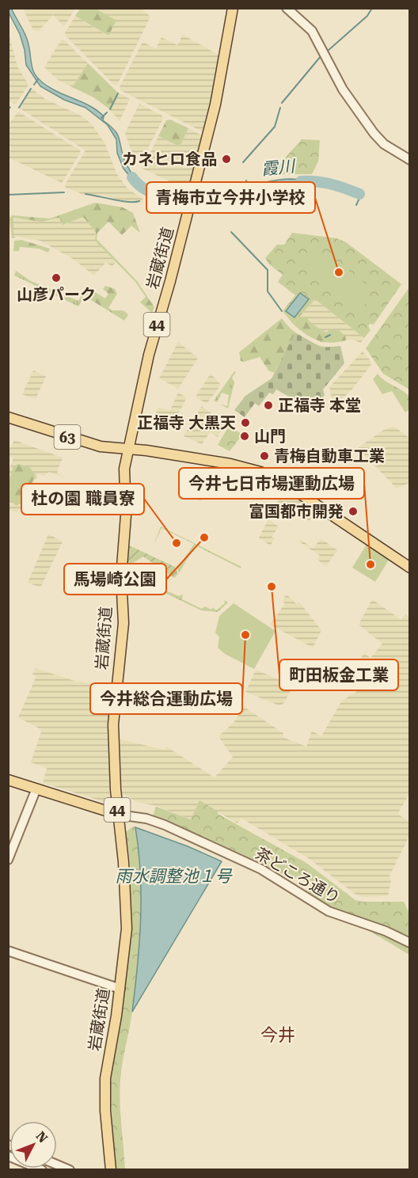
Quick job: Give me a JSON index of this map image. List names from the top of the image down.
{
  "streets": {
    "main road": ["岩蔵街道", "44", "63"],
    "street": ["茶どころ通り"]
  },
  "crossings": [
    ["岩蔵街道", "63"],
    ["岩蔵街道", "茶どころ通り"]
  ],
  "districts": ["今井"],
  "water": ["霞川", "雨水調整池１号"],
  "places": [
    "カネヒロ食品",
    "青梅市立今井小学校",
    "山彦パーク",
    "正福寺 本堂",
    "正福寺 大黒天",
    "山門",
    "青梅自動車工業",
    "富国都市開発",
    "馬場崎公園",
    "杜の園 職員寮",
    "今井七日市場運動広場",
    "町田板金工業",
    "今井総合運動広場"
  ],
  "north": "top right"
}
